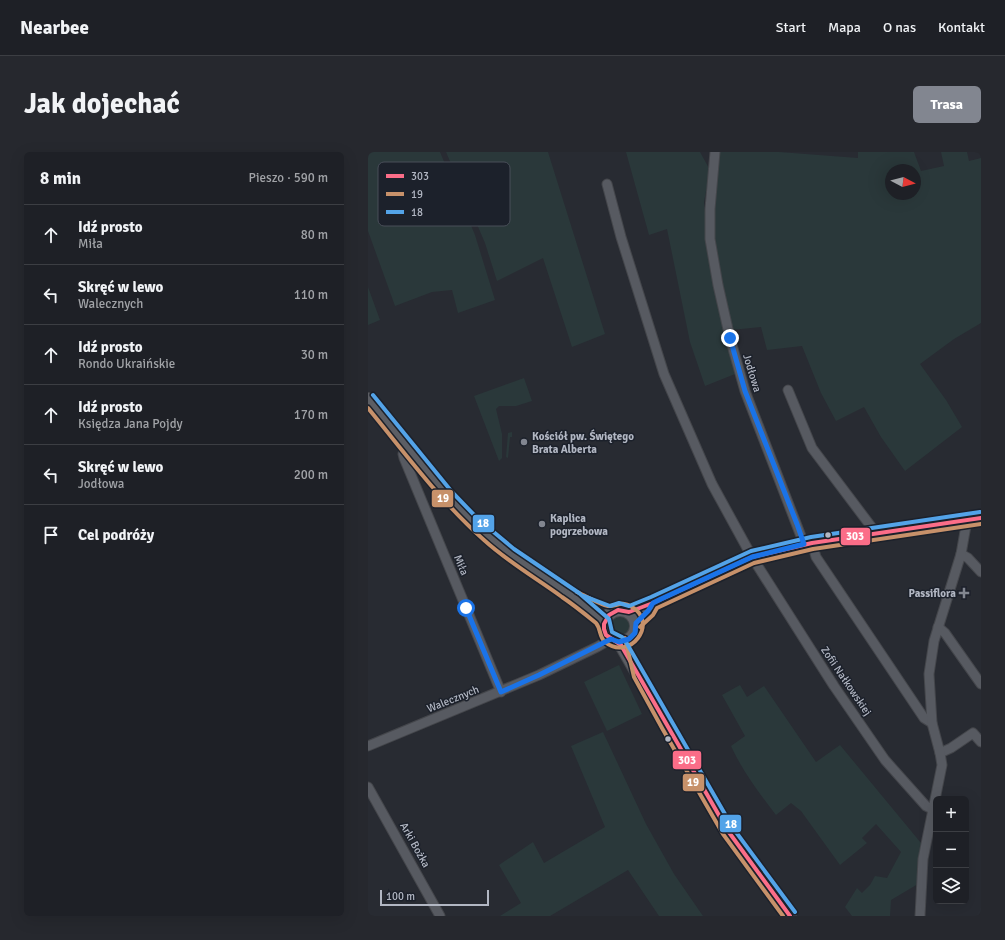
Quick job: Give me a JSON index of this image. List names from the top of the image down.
{
  "streets": {
    "street": [
      "Jodłowa",
      "Miła",
      "Zofii Nałkowskiej",
      "Walecznych",
      "Arki Bożka"
    ]
  },
  "crossings": [
    ["Miła", "Walecznych"]
  ],
  "places": {
    "other": ["Kościół pw. Świętego Brata Alberta", "Kaplica pogrzebowa"],
    "health": ["Passiflora"]
  },
  "lines": ["transit line 18", "transit line 19", "transit line 303"],
  "legend": ["303", "19", "18"],
  "scale_bar": "100 m",
  "north": "right",
  "page": {
    "header": "Nearbee",
    "nav": [
      "Start",
      "Mapa",
      "O nas",
      "Kontakt"
    ],
    "buttons": "Trasa",
    "title": "Jak dojechać",
    "heading": ["8 min", "Pieszo · 590 m"],
    "list": [
      ["Idź prosto", "Miła", "80 m"],
      ["Skręć w lewo", "Walecznych", "110 m"],
      ["Idź prosto", "Rondo Ukraińskie", "30 m"],
      ["Idź prosto", "Księdza Jana Pojdy", "170 m"],
      ["Skręć w lewo", "Jodłowa", "200 m"],
      "Cel podróży"
    ],
    "map_buttons": ["+", "−"],
    "scale": "100 m"
  }
}
